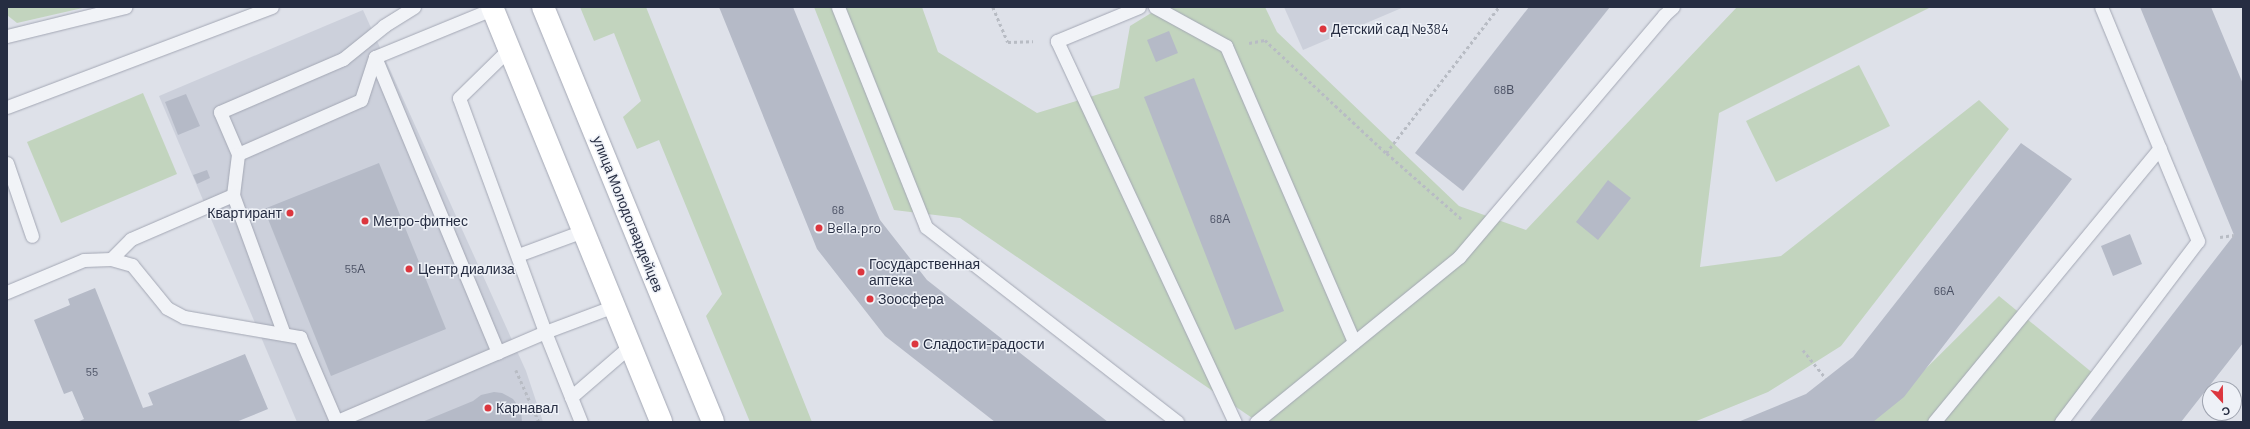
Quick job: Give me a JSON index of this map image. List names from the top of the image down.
{
  "streets": {
    "main road": ["улица Молодогвардейцев"]
  },
  "places": [
    "Детский сад №384",
    "Квартирант",
    "Метро-фитнес",
    "Bella.pro",
    "Центр диализа",
    "Государственная аптека",
    "Зоосфера",
    "Сладости-радости",
    "Карнавал"
  ],
  "house_numbers": [
    "68В",
    "68",
    "68А",
    "55А",
    "66А",
    "55"
  ],
  "north": "bottom"
}
